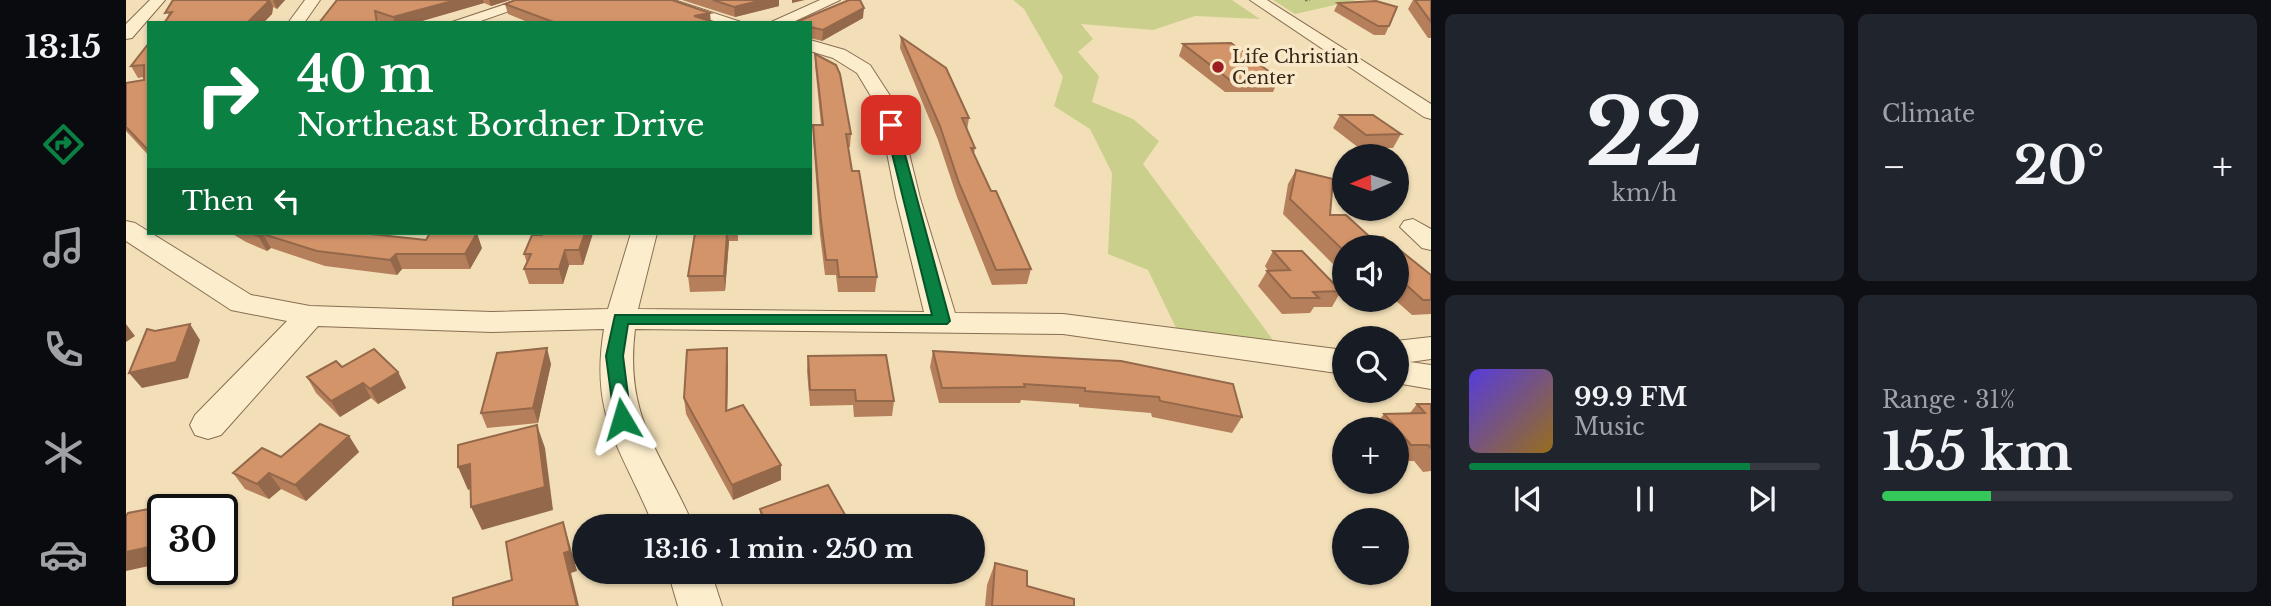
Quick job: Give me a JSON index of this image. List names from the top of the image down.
{
  "places": ["Life Christian Center"],
  "north": "left",
  "page": {
    "tabs": "13:15",
    "tile": [
      ["22", "km/h"],
      "Climate",
      ["Range · 31%", "155 km"]
    ],
    "turn": ["40 m", "Northeast Bordner Drive"],
    "heat": ["−", "20°", "+"],
    "map_buttons": ["+", "−"],
    "then": "Then",
    "song": ["99.9 FM", "Music"],
    "limit": "30",
    "trip": "13:16 · 1 min · 250 m"
  }
}
